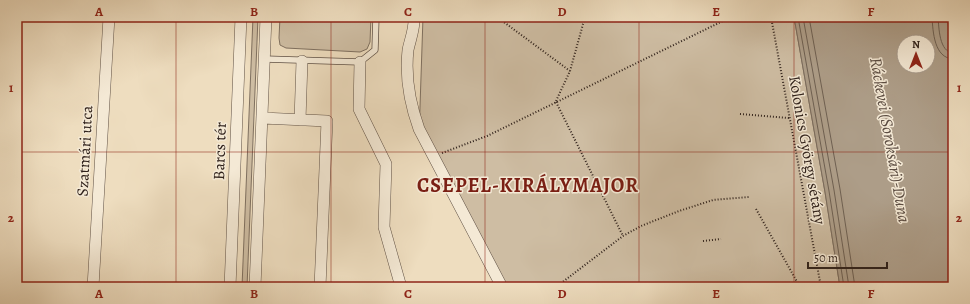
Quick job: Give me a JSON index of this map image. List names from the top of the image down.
{
  "streets": {
    "street": ["Szatmári utca", "Barcs tér"],
    "path": ["Kolonics György sétány"]
  },
  "districts": ["CSEPEL-KIRÁLYMAJOR"],
  "water": ["Ráckevei (Soroksári)-Duna"],
  "scale_bar": "50 m",
  "north": "top",
  "grid": {
    "columns": [
      "A",
      "B",
      "C",
      "D",
      "E",
      "F"
    ],
    "rows": ["1", "2"]
  }
}
